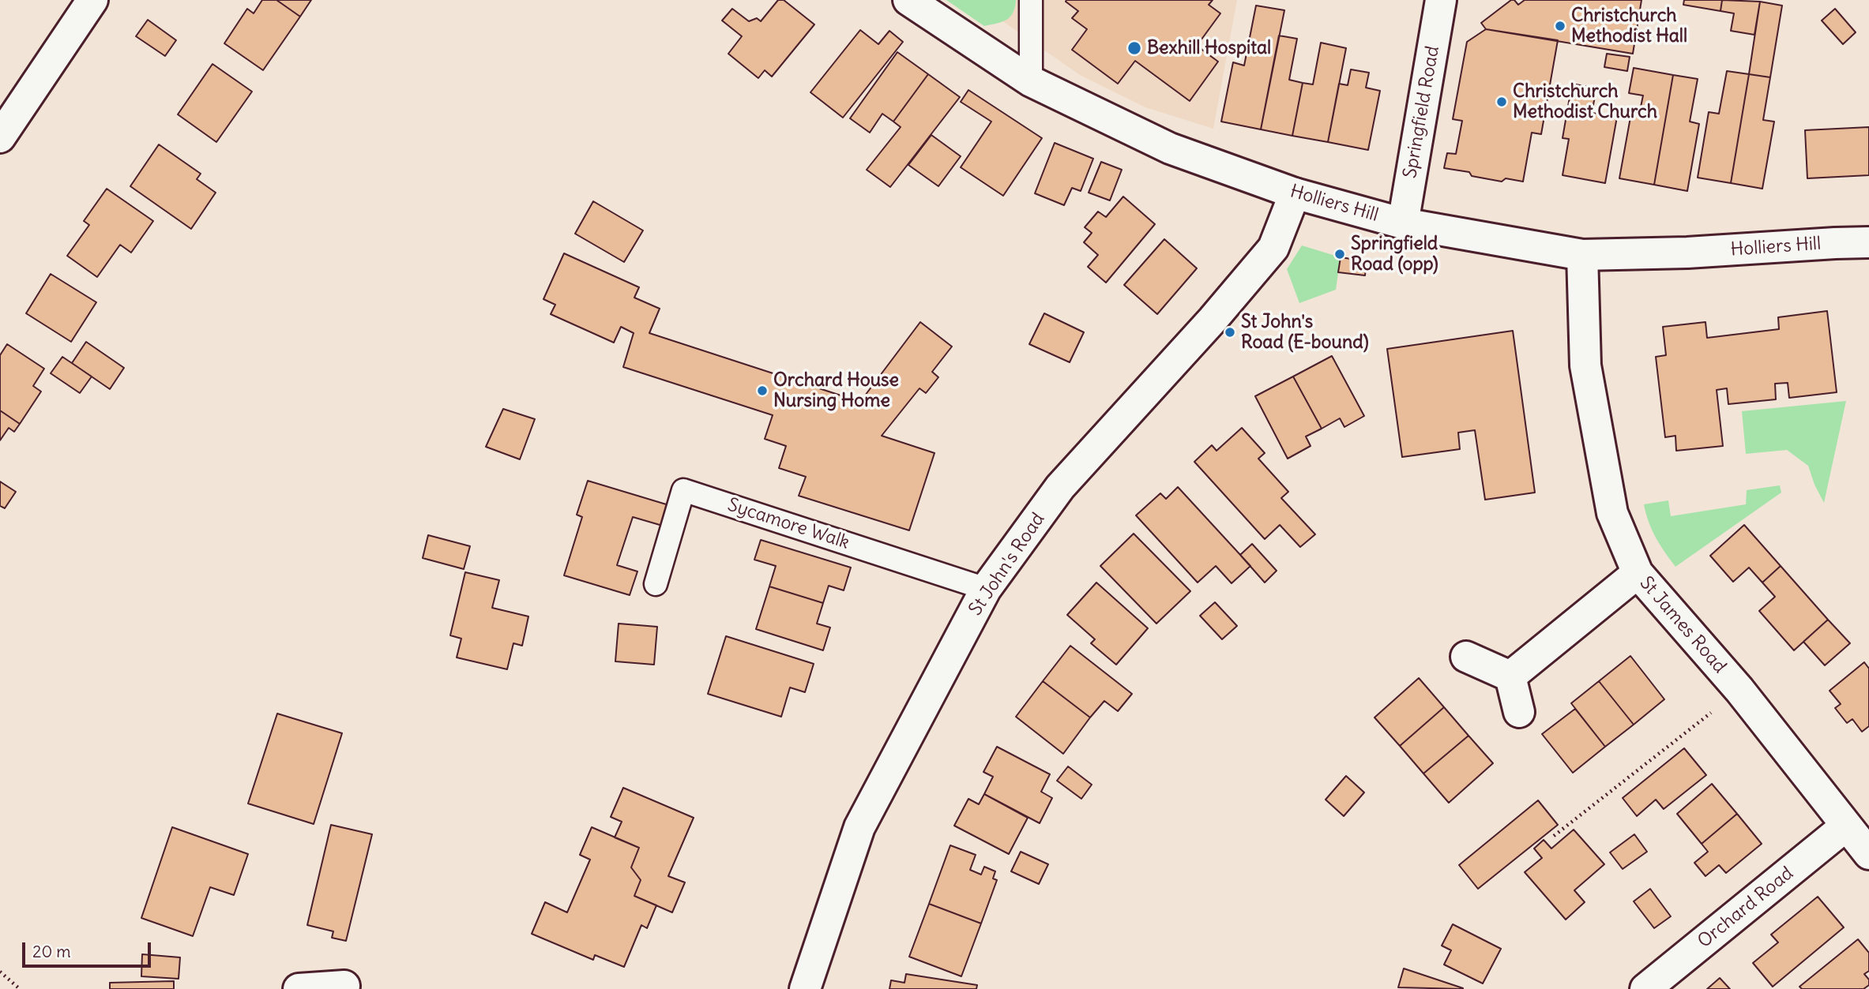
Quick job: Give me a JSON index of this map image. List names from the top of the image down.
{
  "streets": {
    "street": [
      "Springfield Road",
      "Holliers Hill",
      "St John's Road",
      "St James Road",
      "Orchard Road"
    ],
    "lane": ["Sycamore Walk"]
  },
  "crossings": [
    ["Springfield Road", "Holliers Hill"],
    ["Holliers Hill", "St John's Road"],
    ["Holliers Hill", "St James Road"],
    ["Sycamore Walk", "St John's Road"],
    ["St James Road", "Orchard Road"]
  ],
  "places": [
    "Christchurch Methodist Hall",
    "Bexhill Hospital",
    "Christchurch Methodist Church",
    "Springfield Road (opp)",
    "St John's Road (E-bound)",
    "Orchard House Nursing Home"
  ],
  "scale_bar": "20 m"
}
